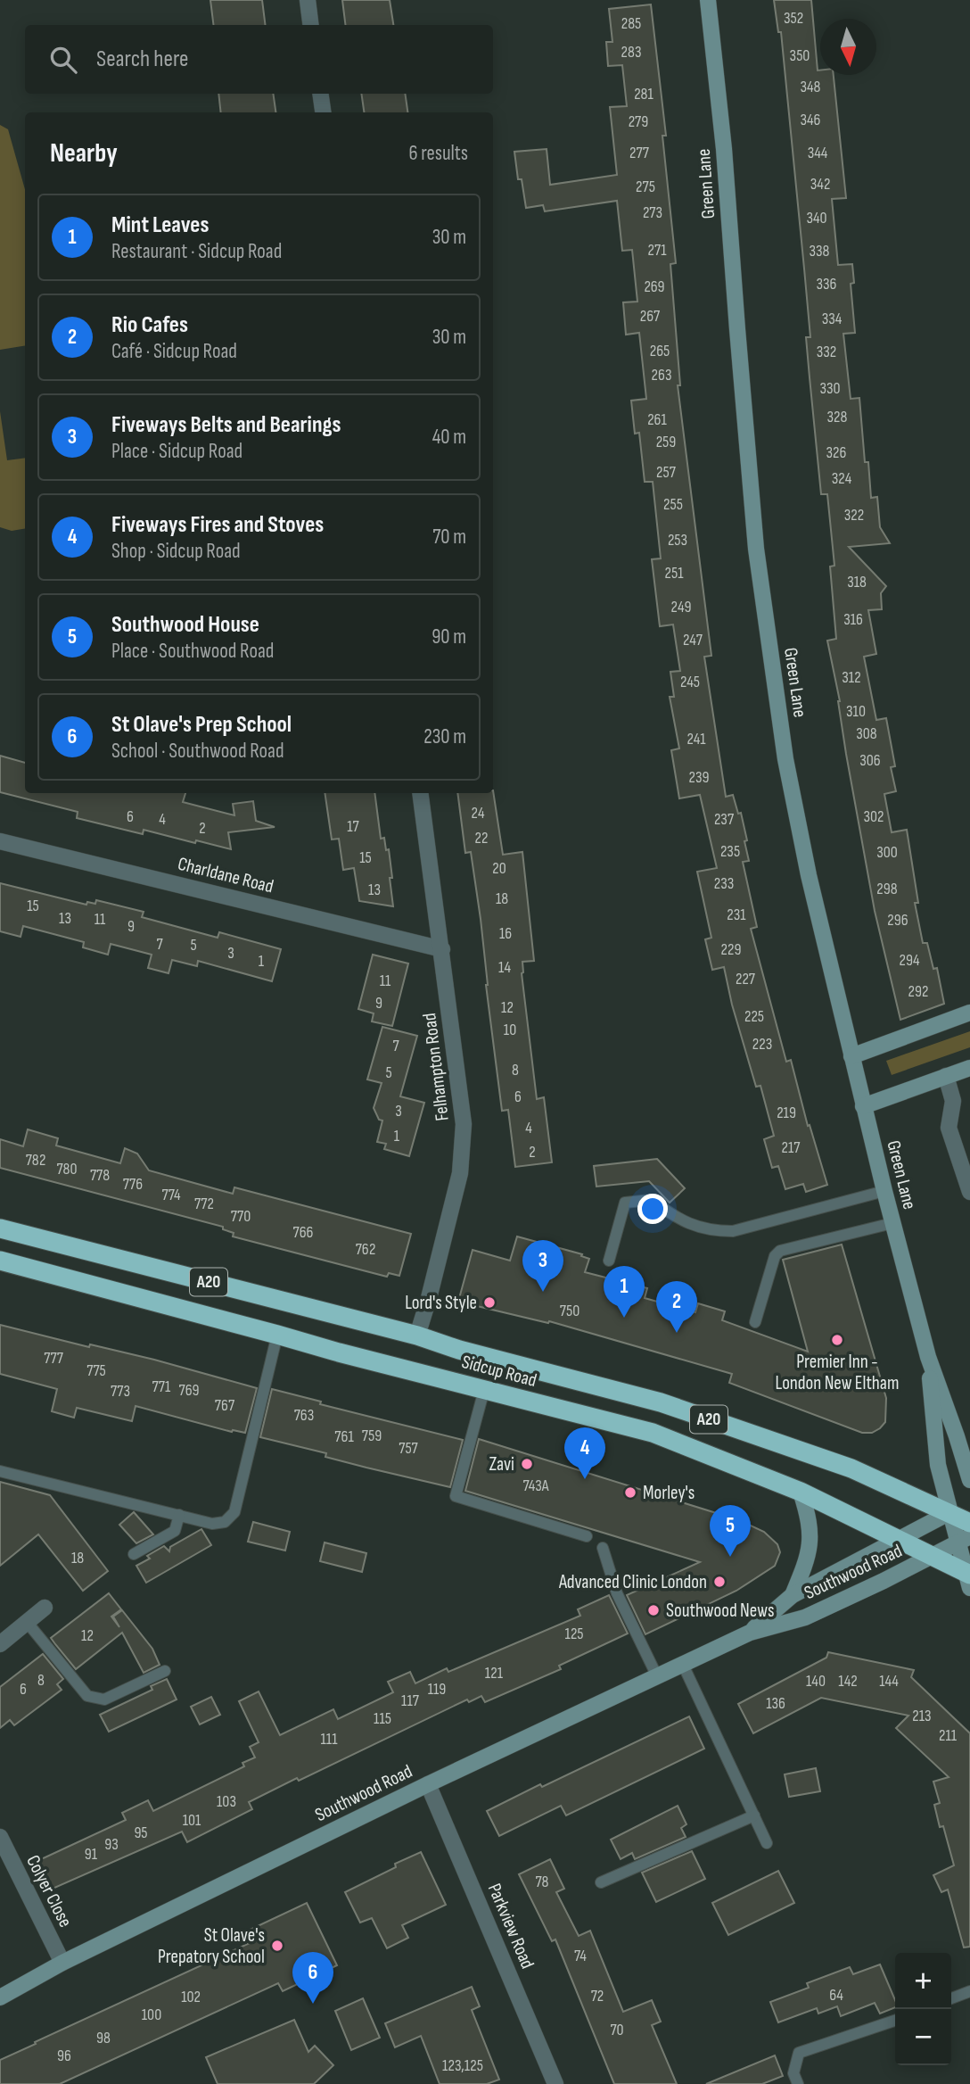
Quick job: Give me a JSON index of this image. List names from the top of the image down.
{
  "streets": {
    "highway": ["A20", "Sidcup Road"],
    "main road": ["Green Lane", "Southwood Road"],
    "street": [
      "Charldane Road",
      "Felhampton Road",
      "Colyer Close",
      "Parkview Road"
    ]
  },
  "crossings": [
    ["Green Lane", "Sidcup Road"],
    ["Green Lane", "Southwood Road"],
    ["Charldane Road", "Felhampton Road"],
    ["Felhampton Road", "Sidcup Road"],
    ["Sidcup Road", "Southwood Road"],
    ["Southwood Road", "Colyer Close"],
    ["Southwood Road", "Parkview Road"]
  ],
  "places": [
    "Lord's Style",
    "Premier Inn - London New Eltham",
    "Zavi",
    "Morley's",
    "Advanced Clinic London",
    "Southwood News",
    "St Olave's Prepatory School"
  ],
  "house_numbers": [
    "352",
    "285",
    "283",
    "350",
    "348",
    "281",
    "346",
    "279",
    "277",
    "344",
    "342",
    "275",
    "273",
    "340",
    "271",
    "338",
    "336",
    "269",
    "267",
    "334",
    "265",
    "332",
    "263",
    "330",
    "328",
    "261",
    "259",
    "326",
    "257",
    "324",
    "255",
    "322",
    "253",
    "251",
    "318",
    "249",
    "316",
    "247",
    "312",
    "245",
    "310",
    "308",
    "241",
    "306",
    "239",
    "24",
    "6",
    "302",
    "4",
    "237",
    "17",
    "2",
    "22",
    "235",
    "300",
    "15",
    "20",
    "233",
    "298",
    "13",
    "18",
    "15",
    "231",
    "13",
    "11",
    "296",
    "9",
    "16",
    "7",
    "5",
    "229",
    "3",
    "294",
    "1",
    "14",
    "227",
    "11",
    "292",
    "9",
    "12",
    "225",
    "10",
    "223",
    "7",
    "8",
    "5",
    "6",
    "3",
    "219",
    "4",
    "1",
    "217",
    "2",
    "782",
    "780",
    "778",
    "776",
    "774",
    "772",
    "770",
    "766",
    "762",
    "750",
    "777",
    "775",
    "771",
    "769",
    "773",
    "767",
    "763",
    "759",
    "761",
    "757",
    "743A",
    "18",
    "125",
    "12",
    "121",
    "8",
    "140",
    "142",
    "144",
    "6",
    "119",
    "117",
    "136",
    "213",
    "115",
    "211",
    "111",
    "103",
    "101",
    "95",
    "93",
    "91",
    "78",
    "74",
    "64",
    "72",
    "102",
    "100",
    "70",
    "98",
    "96",
    "123,125"
  ],
  "north": "bottom",
  "page": {
    "search": "Search here",
    "heading": ["Nearby", "6 results"],
    "list": [
      {
        "mark": "1",
        "name": "Mint Leaves",
        "note": "Restaurant · Sidcup Road",
        "value": "30 m"
      },
      {
        "mark": "2",
        "name": "Rio Cafes",
        "note": "Café · Sidcup Road",
        "value": "30 m"
      },
      {
        "mark": "3",
        "name": "Fiveways Belts and Bearings",
        "note": "Place · Sidcup Road",
        "value": "40 m"
      },
      {
        "mark": "4",
        "name": "Fiveways Fires and Stoves",
        "note": "Shop · Sidcup Road",
        "value": "70 m"
      },
      {
        "mark": "5",
        "name": "Southwood House",
        "note": "Place · Southwood Road",
        "value": "90 m"
      },
      {
        "mark": "6",
        "name": "St Olave's Prep School",
        "note": "School · Southwood Road",
        "value": "230 m"
      }
    ],
    "pins": [
      "3",
      "1",
      "2",
      "4",
      "5",
      "6"
    ],
    "map_buttons": ["+", "−"]
  }
}
